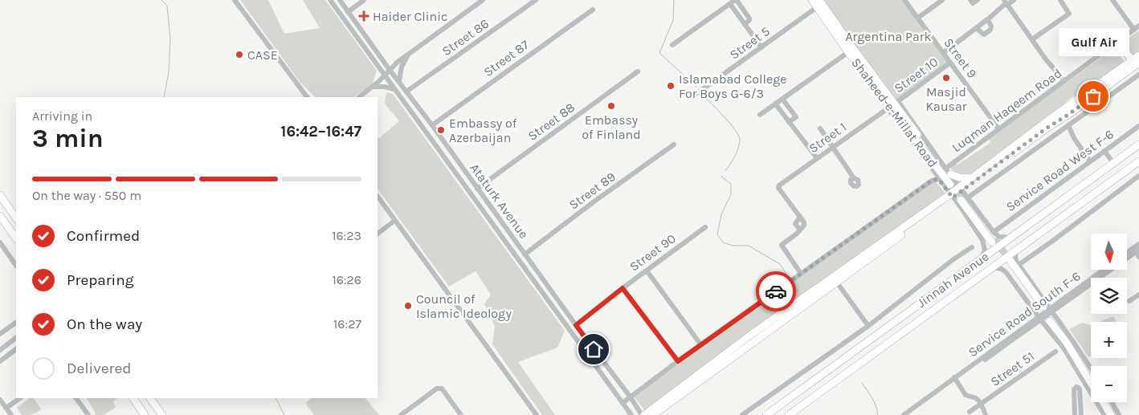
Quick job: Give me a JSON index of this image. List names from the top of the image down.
{
  "streets": {
    "main road": ["Shaheed-e-Millat Road", "Jinnah Avenue"],
    "street": [
      "Street 86",
      "Street 5",
      "Street 87",
      "Street 9",
      "Street 10",
      "Luqman Haqeem Road",
      "Street 88",
      "Street 1",
      "Service Road West F-6",
      "Street 89",
      "Ataturk Avenue",
      "Street 90",
      "Service Road South F-6",
      "Street 51"
    ]
  },
  "crossings": [
    ["Street 86", "Ataturk Avenue"],
    ["Street 5", "Shaheed-e-Millat Road"],
    ["Street 87", "Ataturk Avenue"],
    ["Street 9", "Street 10"],
    ["Street 9", "Luqman Haqeem Road"],
    ["Street 10", "Shaheed-e-Millat Road"],
    ["Street 10", "Street 1"],
    ["Luqman Haqeem Road", "Shaheed-e-Millat Road"],
    ["Shaheed-e-Millat Road", "Street 1"],
    ["Shaheed-e-Millat Road", "Service Road West F-6"],
    ["Shaheed-e-Millat Road", "Jinnah Avenue"],
    ["Street 88", "Ataturk Avenue"],
    ["Street 89", "Ataturk Avenue"],
    ["Ataturk Avenue", "Street 90"]
  ],
  "parks": ["Argentina Park"],
  "places": {
    "health": ["Haider Clinic"],
    "other": [
      "CASE",
      "Masjid Kausar",
      "Islamabad College For Boys G-6/3",
      "Gulf Air",
      "Embassy of Finland",
      "Embassy of Azerbaijan",
      "Council of Islamic Ideology"
    ]
  },
  "north": "bottom",
  "page": {
    "bubble": "Gulf Air",
    "heading": ["3 min", "Arriving in", "16:42–16:47"],
    "bar": "On the way · 550 m",
    "list": [
      ["Confirmed", "16:23"],
      ["Preparing", "16:26"],
      ["On the way", "16:27"],
      "Delivered"
    ],
    "map_buttons": ["+", "−"]
  }
}
